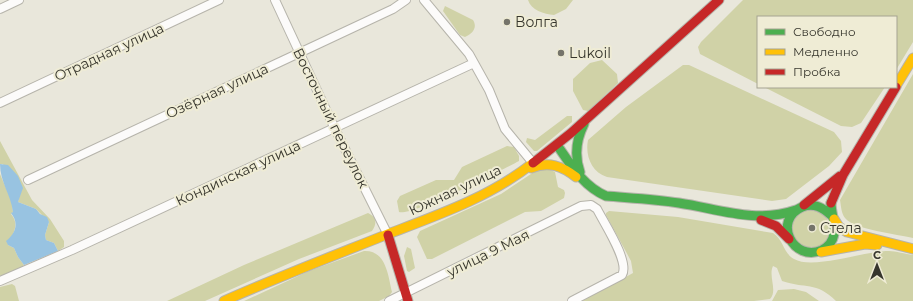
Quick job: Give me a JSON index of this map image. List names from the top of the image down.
{
  "streets": {
    "main road": ["Южная улица"],
    "street": [
      "Отрадная улица",
      "Озёрная улица",
      "Восточный переулок",
      "Кондинская улица",
      "улица 9 Мая"
    ]
  },
  "crossings": [
    ["Озёрная улица", "Восточный переулок"],
    ["Восточный переулок", "Кондинская улица"],
    ["Восточный переулок", "Южная улица"]
  ],
  "places": ["Волга", "Lukoil", "Стела"],
  "legend": ["Свободно", "Медленно", "Пробка"],
  "north": "top"
}
